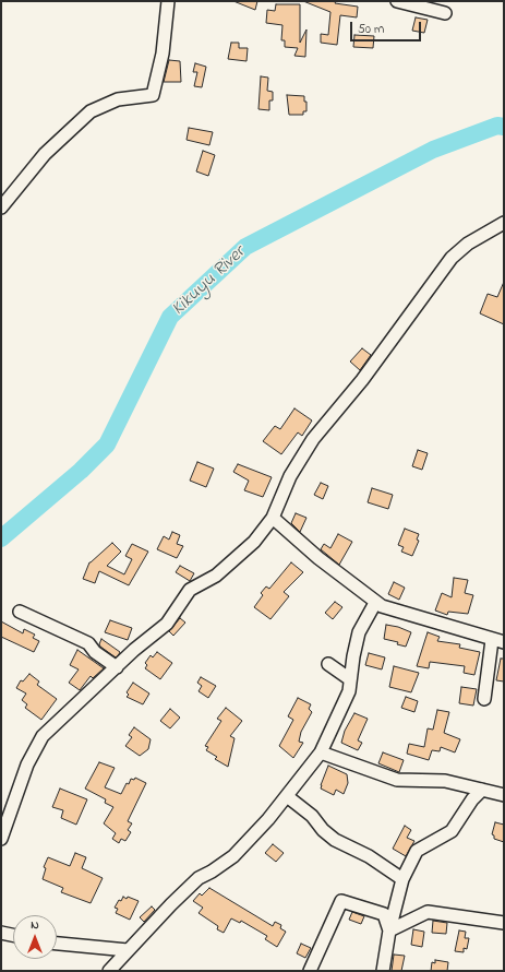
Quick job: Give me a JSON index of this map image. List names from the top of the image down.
{
  "water": ["Kikuyu River"],
  "scale_bar": "50 m",
  "north": "top"
}
